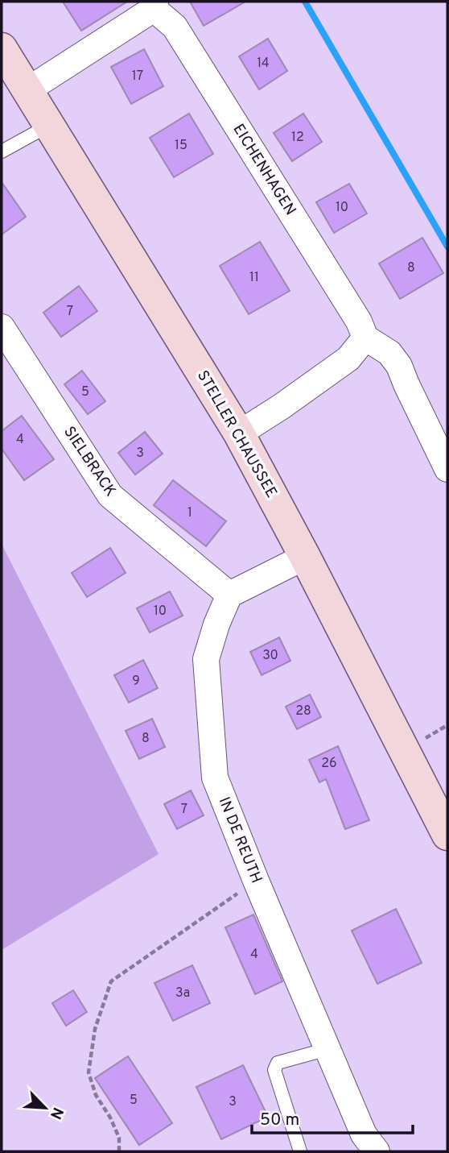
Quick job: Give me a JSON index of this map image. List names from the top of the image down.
{
  "streets": {
    "street": [
      "EICHENHAGEN",
      "STELLER CHAUSSEE",
      "SIELBRACK",
      "IN DE REUTH"
    ]
  },
  "crossings": [
    ["EICHENHAGEN", "STELLER CHAUSSEE"],
    ["SIELBRACK", "IN DE REUTH"]
  ],
  "house_numbers": [
    "14",
    "17",
    "12",
    "15",
    "10",
    "8",
    "11",
    "7",
    "5",
    "4",
    "3",
    "1",
    "10",
    "30",
    "9",
    "28",
    "8",
    "26",
    "7",
    "4",
    "3a",
    "5",
    "3"
  ],
  "scale_bar": "50 m",
  "north": "bottom right"
}
